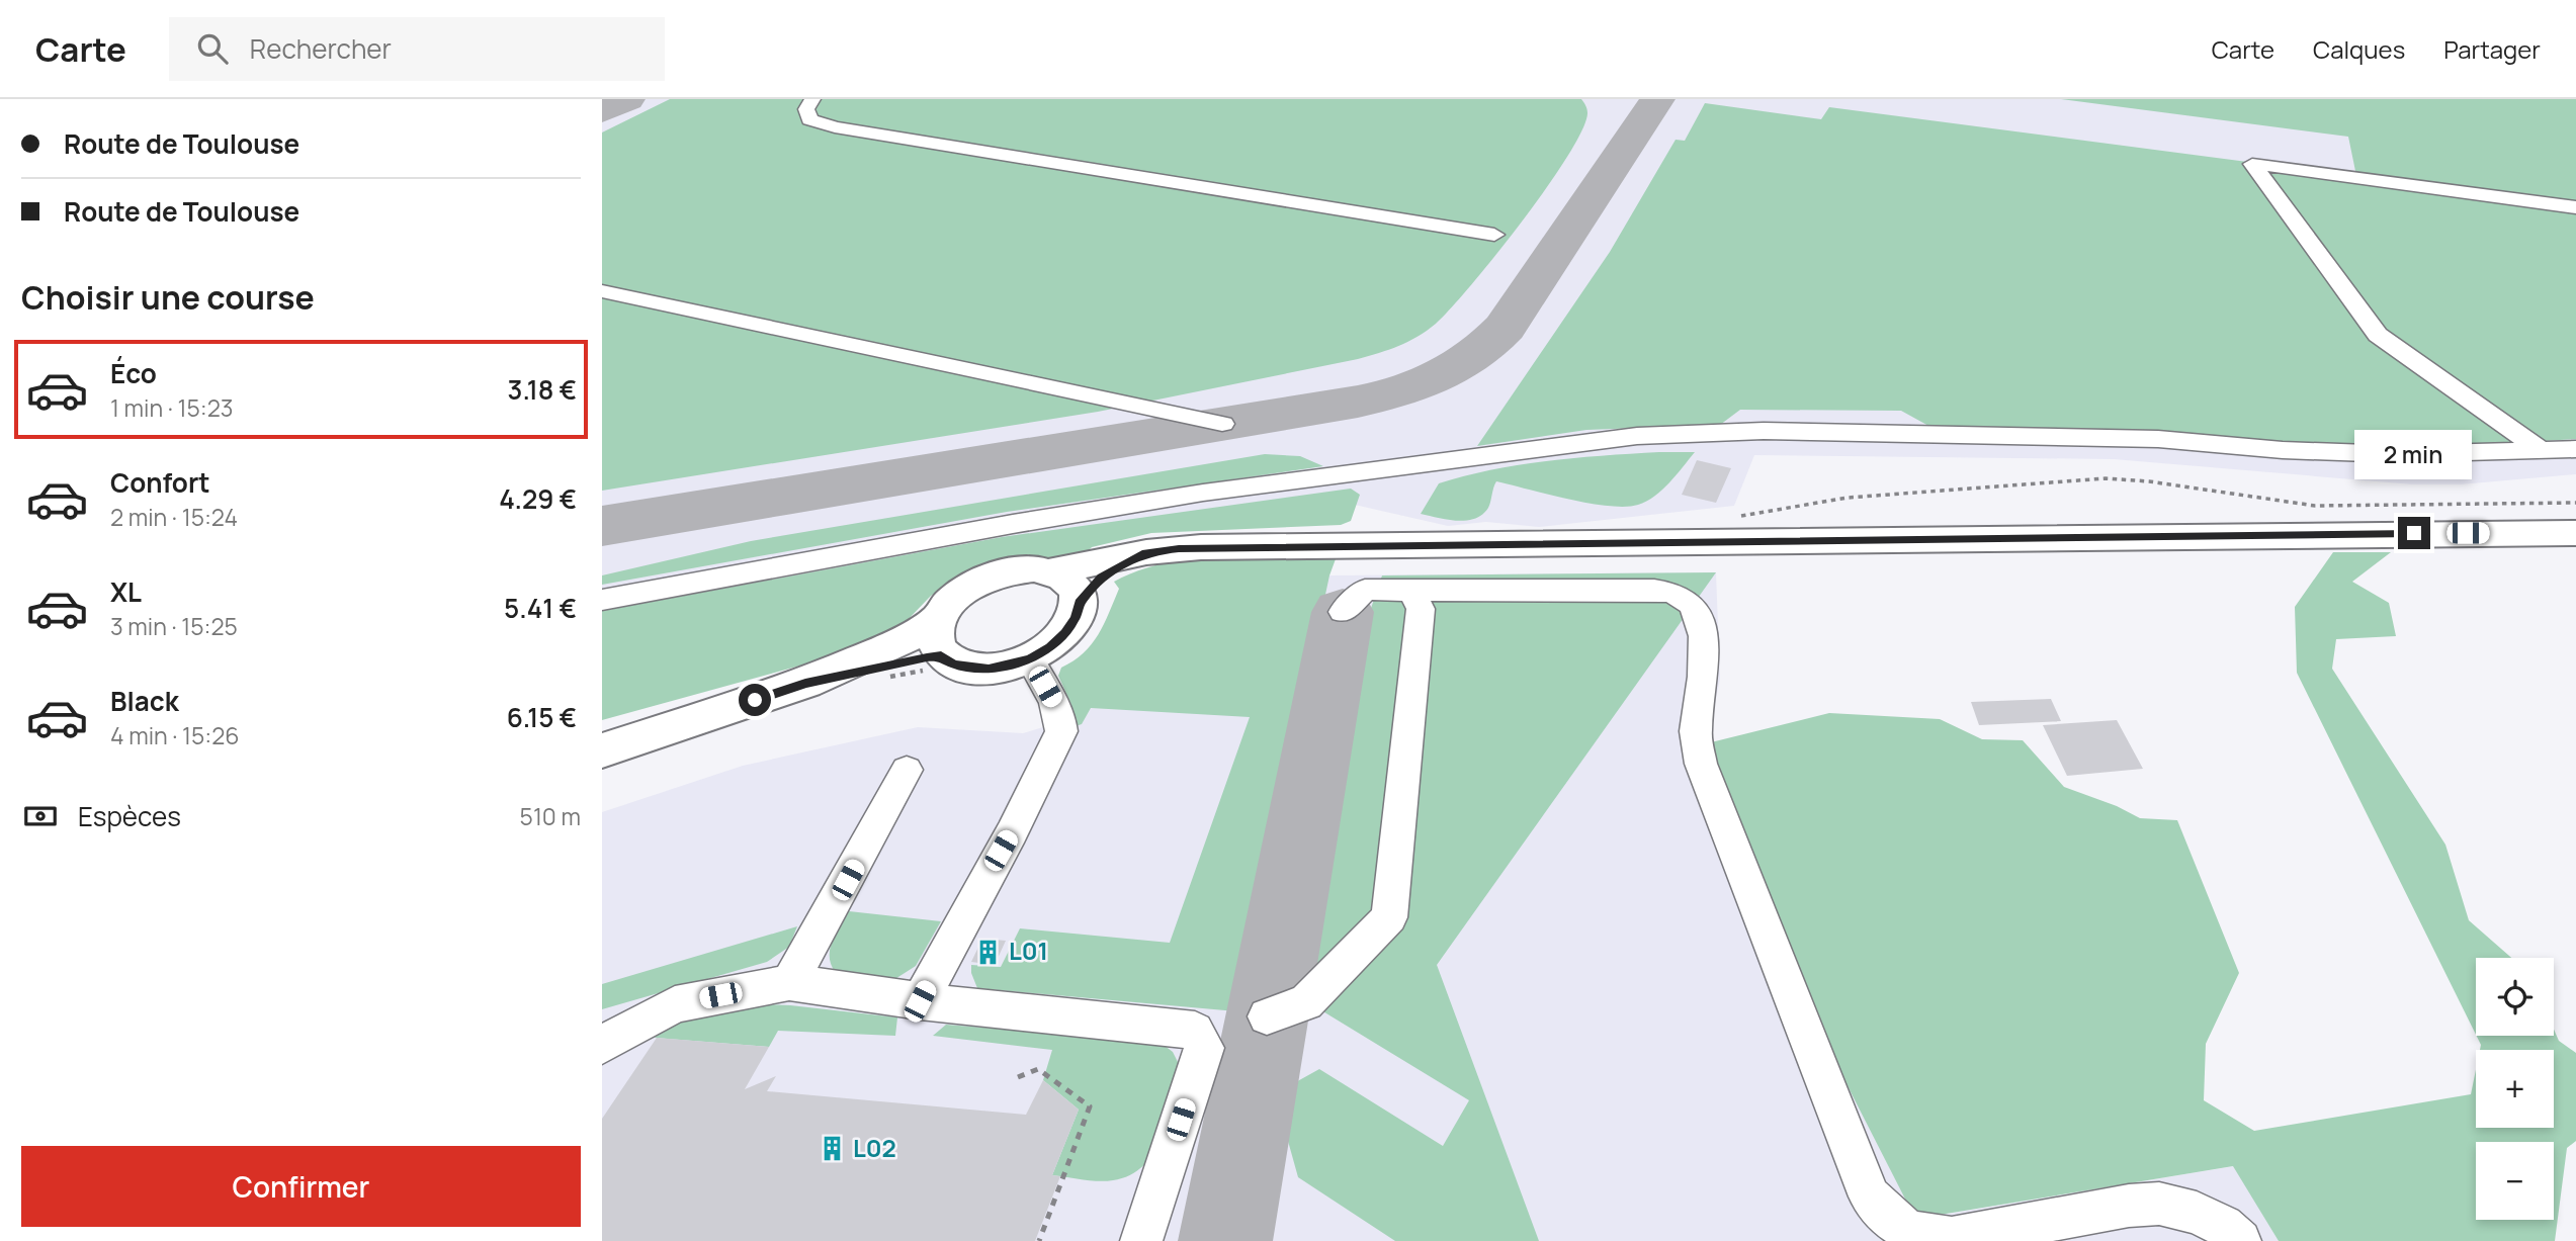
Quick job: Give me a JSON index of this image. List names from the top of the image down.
{
  "places": {
    "building": ["L01", "L02"]
  },
  "page": {
    "header": "Carte",
    "search": "Rechercher",
    "nav": ["Carte", "Calques", "Partager"],
    "banner": ["Route de Toulouse", "Route de Toulouse"],
    "heading": "Choisir une course",
    "list": [
      {
        "name": "Éco",
        "note": "1 min · 15:23",
        "value": "3.18 €"
      },
      {
        "name": "Confort",
        "note": "2 min · 15:24",
        "value": "4.29 €"
      },
      {
        "name": "XL",
        "note": "3 min · 15:25",
        "value": "5.41 €"
      },
      {
        "name": "Black",
        "note": "4 min · 15:26",
        "value": "6.15 €"
      }
    ],
    "bubble": "2 min",
    "pay": ["Espèces", "510 m"],
    "map_buttons": ["+", "−"],
    "buttons": "Confirmer"
  }
}
